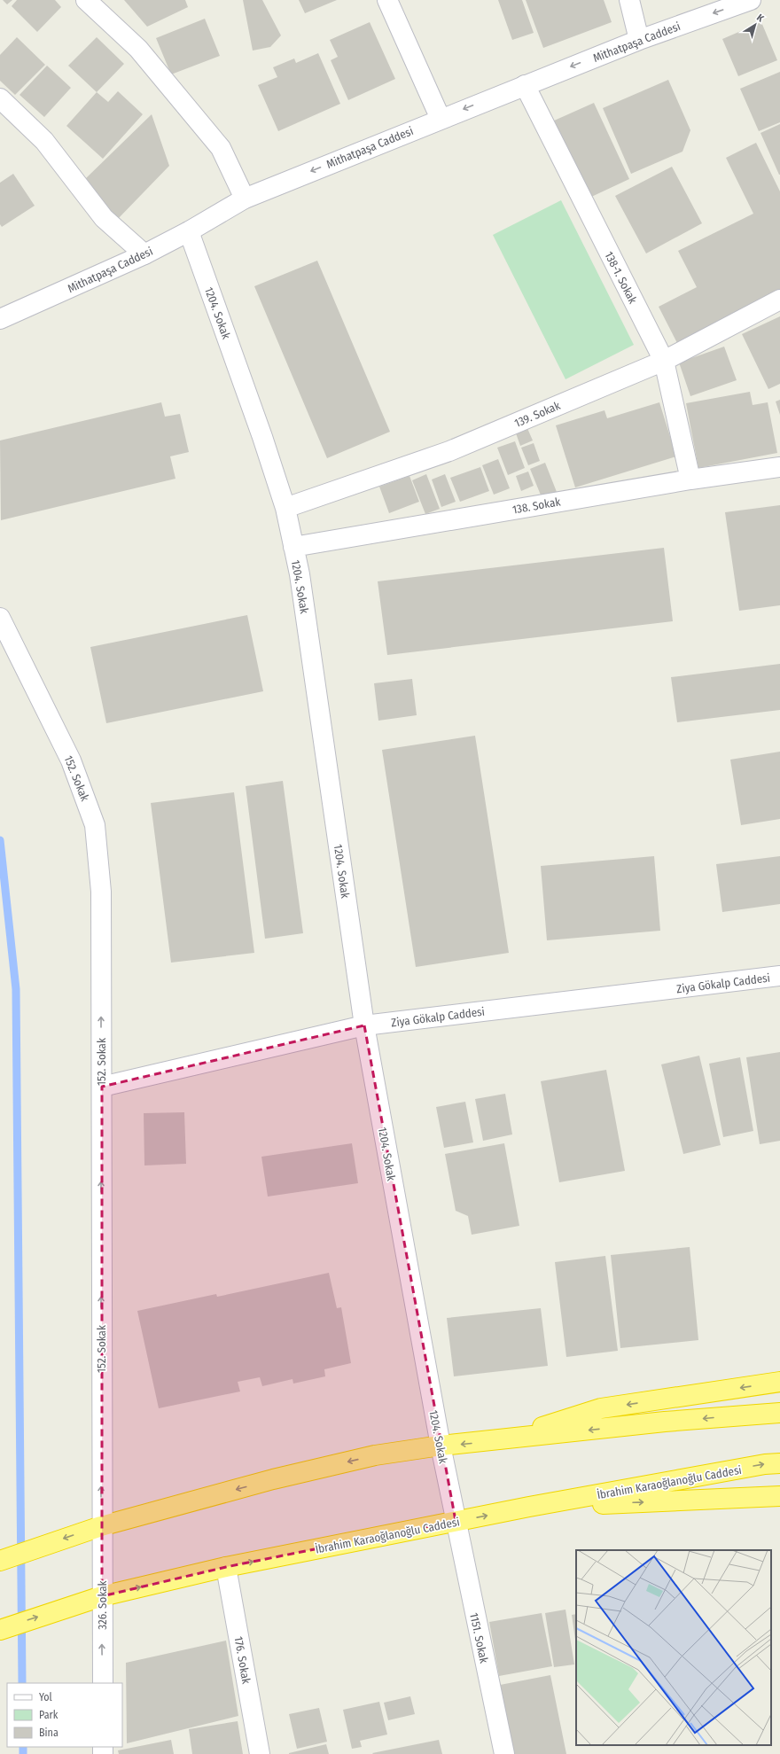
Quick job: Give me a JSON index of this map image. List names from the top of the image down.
{
  "streets": {
    "highway": ["İbrahim Karaoğlanoğlu Caddesi"],
    "street": [
      "Mithatpaşa Caddesi",
      "138-1. Sokak",
      "1204. Sokak",
      "139. Sokak",
      "138. Sokak",
      "152. Sokak",
      "Ziya Gökalp Caddesi",
      "326. Sokak",
      "1151. Sokak",
      "176. Sokak"
    ]
  },
  "crossings": [
    ["Mithatpaşa Caddesi", "138-1. Sokak"],
    ["Mithatpaşa Caddesi", "1204. Sokak"],
    ["138-1. Sokak", "139. Sokak"],
    ["138-1. Sokak", "138. Sokak"],
    ["1204. Sokak", "139. Sokak"],
    ["1204. Sokak", "138. Sokak"],
    ["1204. Sokak", "Ziya Gökalp Caddesi"],
    ["1204. Sokak", "İbrahim Karaoğlanoğlu Caddesi"],
    ["1204. Sokak", "1151. Sokak"],
    ["152. Sokak", "Ziya Gökalp Caddesi"],
    ["152. Sokak", "326. Sokak"],
    ["İbrahim Karaoğlanoğlu Caddesi", "326. Sokak"],
    ["İbrahim Karaoğlanoğlu Caddesi", "1151. Sokak"],
    ["İbrahim Karaoğlanoğlu Caddesi", "176. Sokak"]
  ],
  "one_way": ["Mithatpaşa Caddesi", "152. Sokak", "326. Sokak"],
  "legend": ["Yol", "Park", "Bina"],
  "north": "top right"
}
